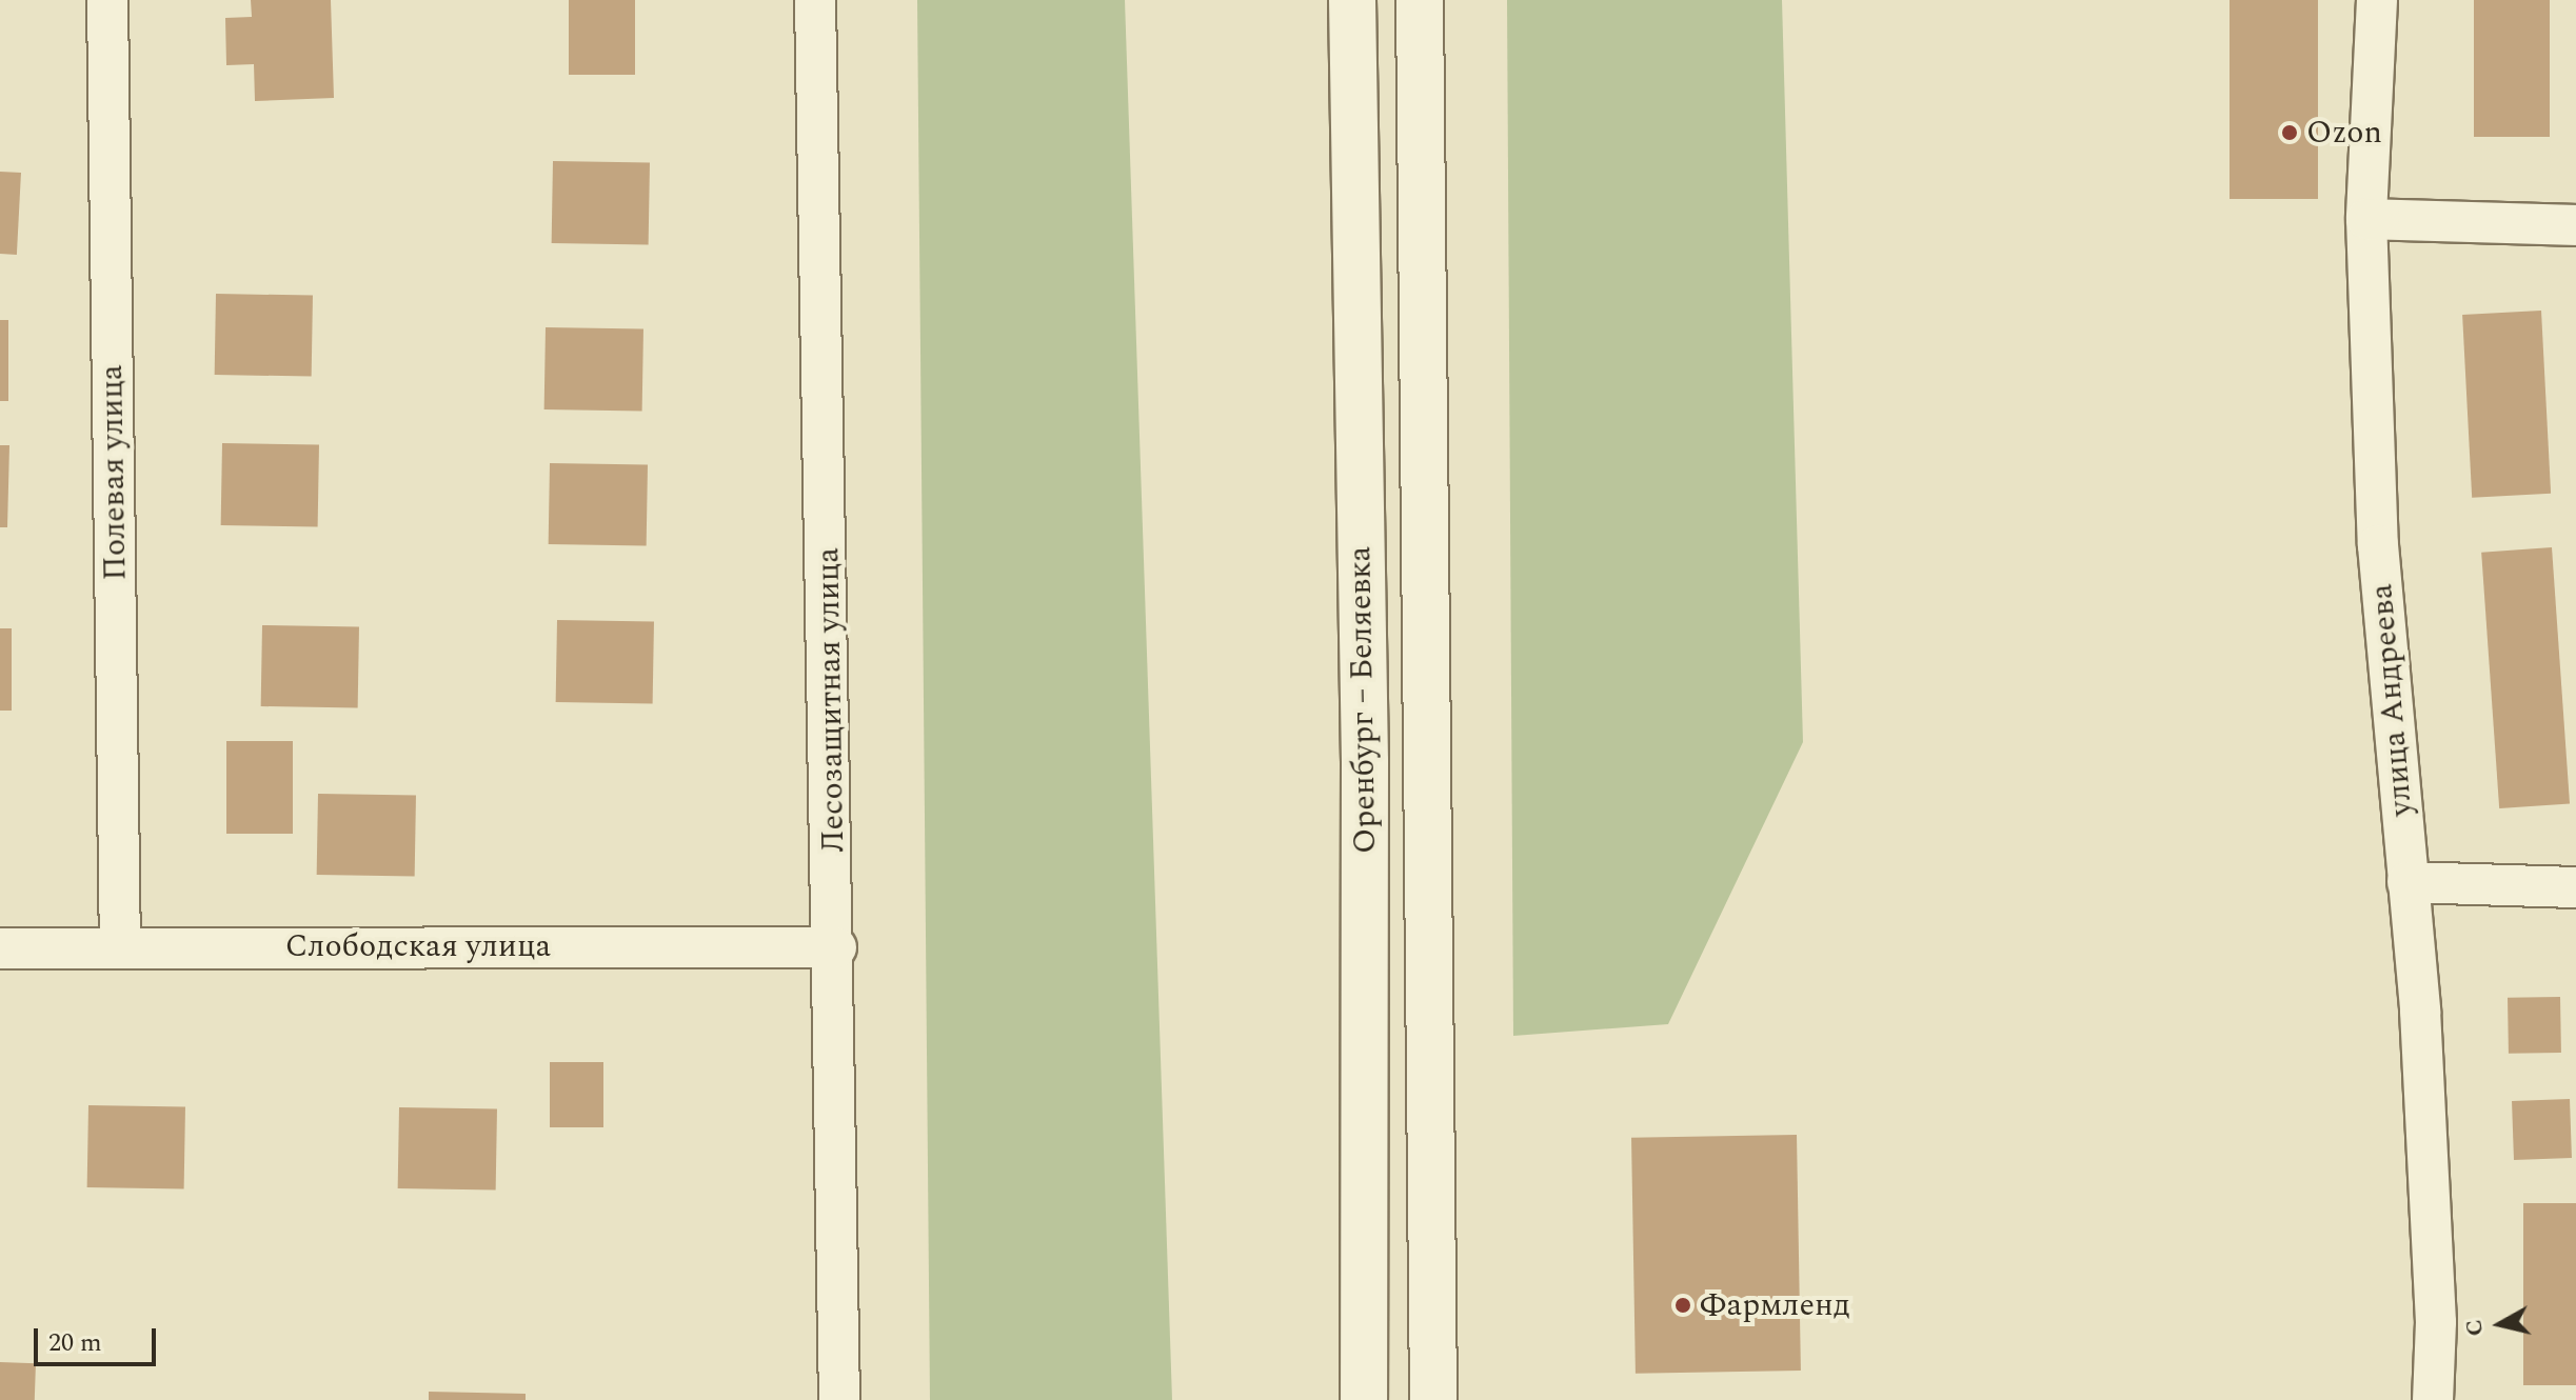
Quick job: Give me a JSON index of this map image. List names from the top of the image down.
{
  "streets": {
    "main road": ["Оренбург – Беляевка"],
    "street": [
      "Полевая улица",
      "Лесозащитная улица",
      "улица Андреева",
      "Слободская улица"
    ]
  },
  "crossings": [
    ["Полевая улица", "Слободская улица"],
    ["Лесозащитная улица", "Слободская улица"]
  ],
  "places": ["Ozon", "Фармленд"],
  "scale_bar": "20 m",
  "north": "left"
}
